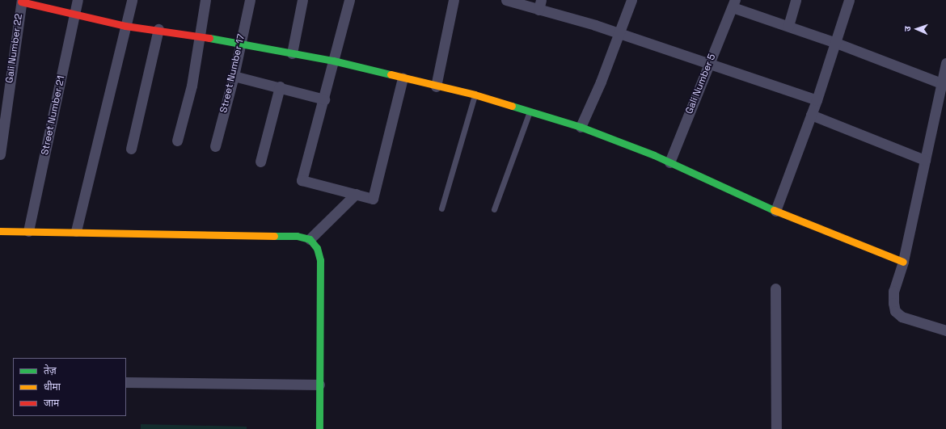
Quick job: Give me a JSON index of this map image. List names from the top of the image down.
{
  "streets": {
    "street": [
      "Gali Number 22",
      "Street Number 17",
      "Gali Number 5",
      "Street Number 21"
    ]
  },
  "legend": ["तेज़", "धीमा", "जाम"],
  "north": "left"
}
